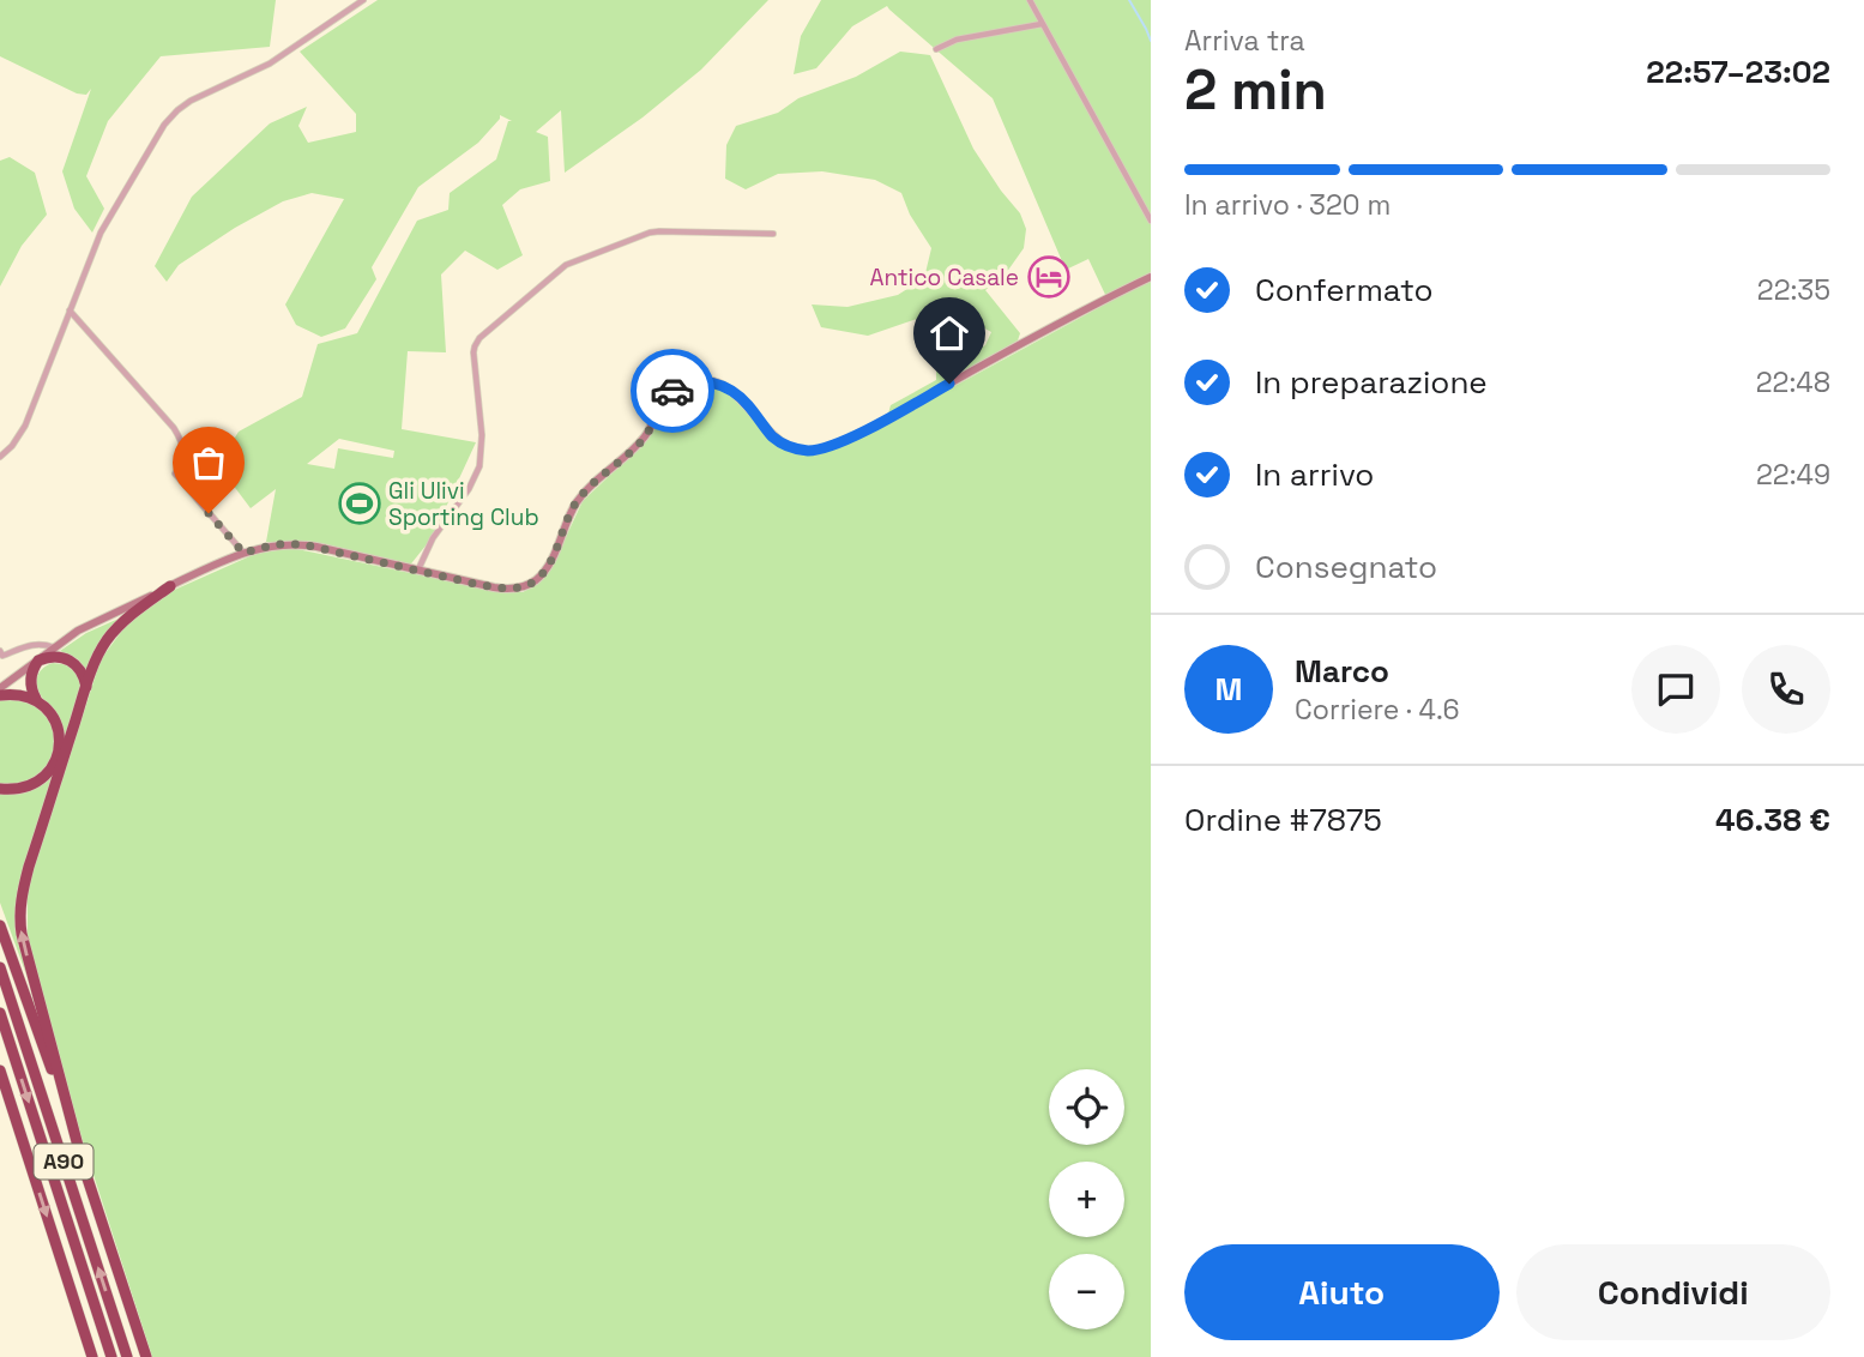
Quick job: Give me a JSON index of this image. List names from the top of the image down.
{
  "streets": {
    "highway": ["A90"]
  },
  "places": {
    "hotel": ["Antico Casale"],
    "sports": ["Gli Ulivi Sporting Club"]
  },
  "page": {
    "heading": ["2 min", "Arriva tra", "22:57–23:02"],
    "panel": [
      "Marco",
      "Corriere · 4.6",
      "Ordine #7875",
      "46.38 €"
    ],
    "bar": "In arrivo · 320 m",
    "list": [
      ["Confermato", "22:35"],
      ["In preparazione", "22:48"],
      ["In arrivo", "22:49"],
      "Consegnato"
    ],
    "round": "M",
    "map_buttons": ["+", "−"],
    "buttons": ["Aiuto", "Condividi"]
  }
}
